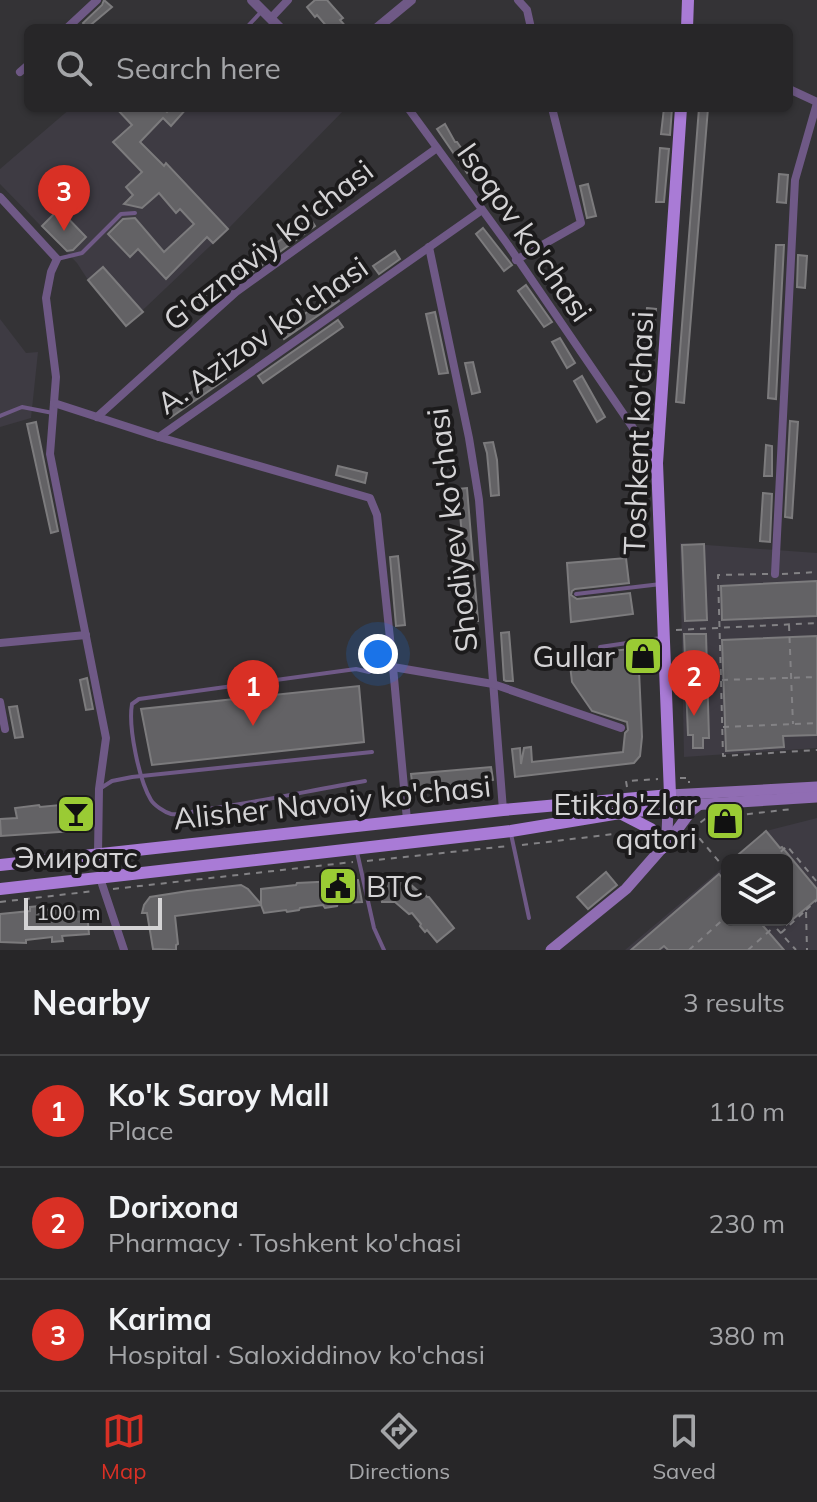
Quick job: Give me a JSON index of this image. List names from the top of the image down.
{
  "streets": {
    "main road": ["Toshkent ko'chasi", "Alisher Navoiy ko'chasi"],
    "street": [
      "Isoqov ko'chasi",
      "G'aznaviy ko'chasi",
      "A. Azizov ko'chasi",
      "Shodiyev ko'chasi"
    ]
  },
  "crossings": [
    ["Isoqov ko'chasi", "G'aznaviy ko'chasi"],
    ["Isoqov ko'chasi", "A. Azizov ko'chasi"],
    ["Isoqov ko'chasi", "Toshkent ko'chasi"],
    ["G'aznaviy ko'chasi", "A. Azizov ko'chasi"],
    ["A. Azizov ko'chasi", "Shodiyev ko'chasi"],
    ["Toshkent ko'chasi", "Alisher Navoiy ko'chasi"],
    ["Shodiyev ko'chasi", "Alisher Navoiy ko'chasi"]
  ],
  "places": {
    "shop": ["Gullar", "Etikdo'zlar qatori"],
    "bar": ["Эмиратс"],
    "public building": ["BTC"]
  },
  "scale_bar": "100 m",
  "page": {
    "search": "Search here",
    "pins": ["3", "2", "1"],
    "scale": "100 m",
    "heading": ["Nearby", "3 results"],
    "list": [
      {
        "mark": "1",
        "name": "Ko'k Saroy Mall",
        "note": "Place",
        "value": "110 m"
      },
      {
        "mark": "2",
        "name": "Dorixona",
        "note": "Pharmacy · Toshkent ko'chasi",
        "value": "230 m"
      },
      {
        "mark": "3",
        "name": "Karima",
        "note": "Hospital · Saloxiddinov ko'chasi",
        "value": "380 m"
      }
    ],
    "nav": ["Map", "Directions", "Saved"]
  }
}
